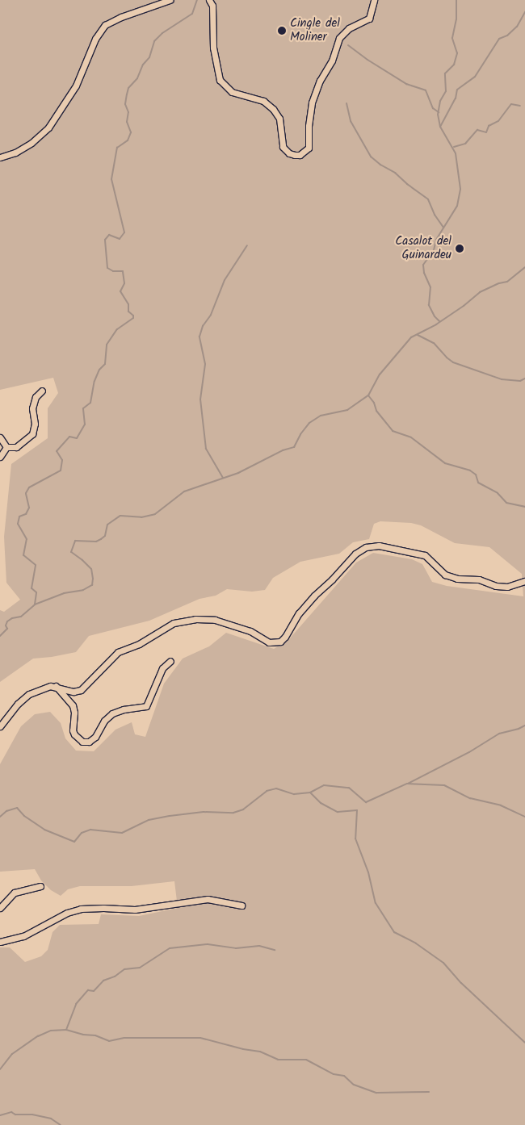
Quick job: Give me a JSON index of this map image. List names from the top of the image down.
{
  "places": ["Cingle del Moliner", "Casalot del Guinardeu"]
}
